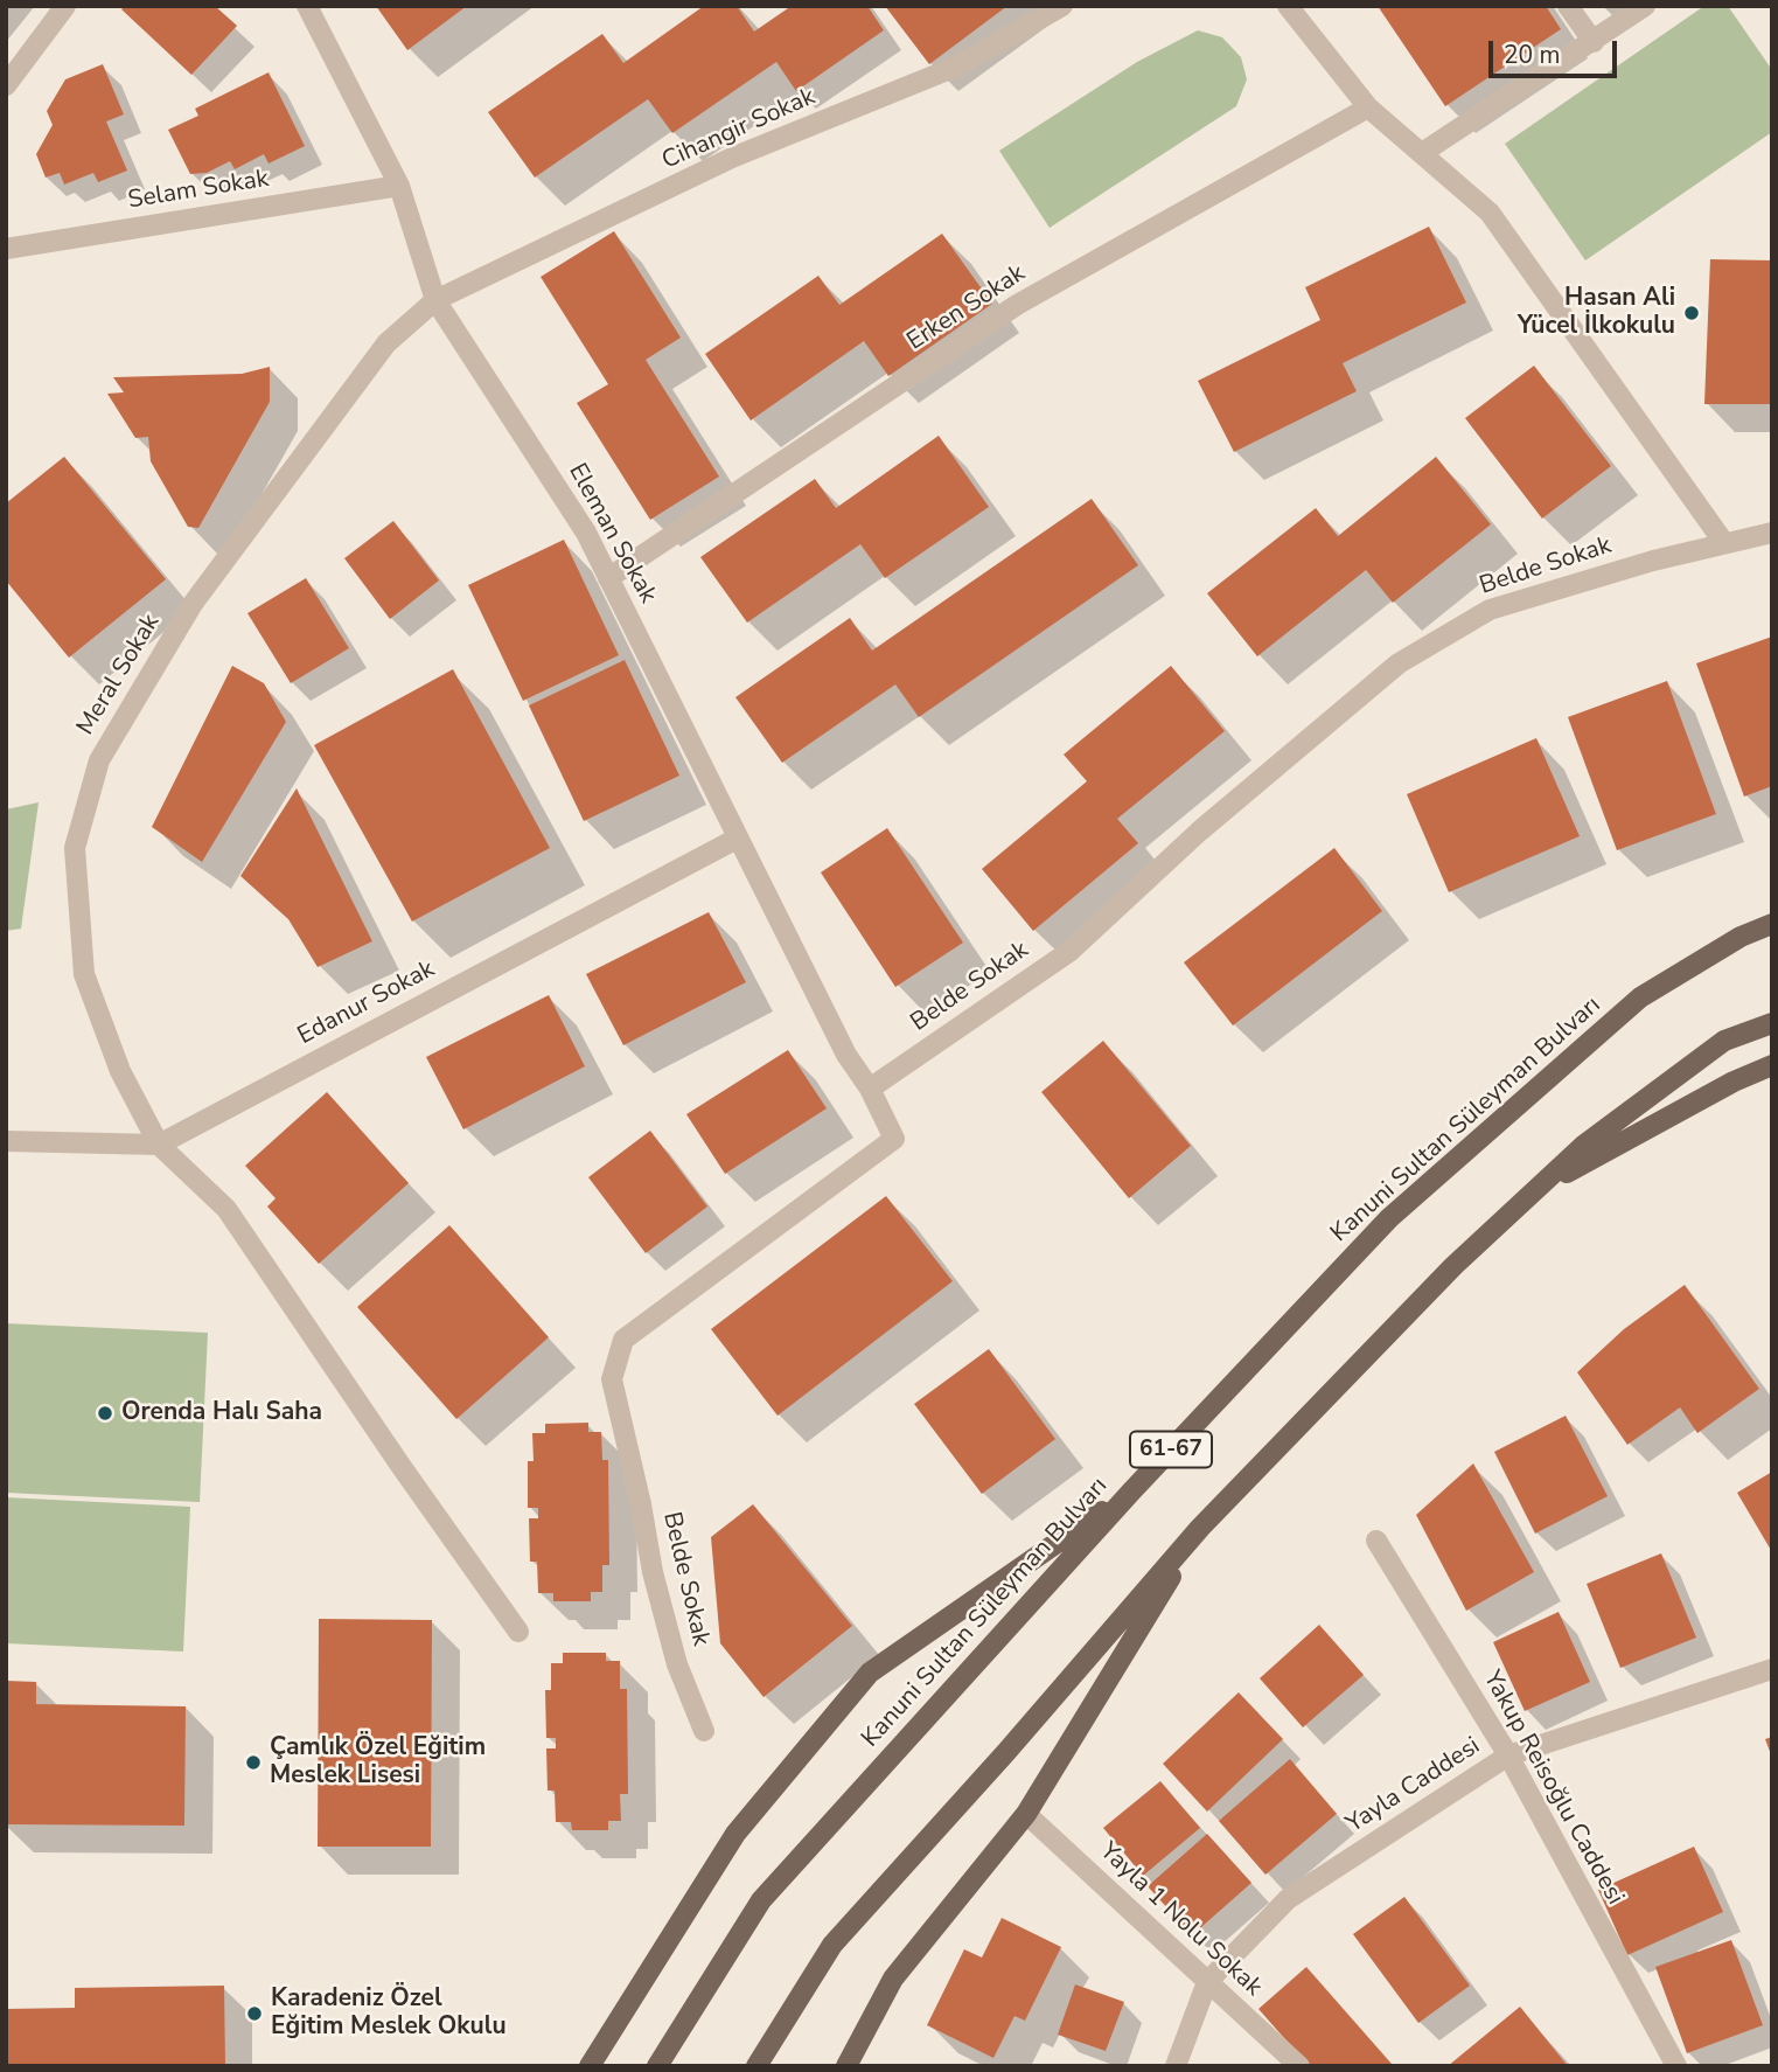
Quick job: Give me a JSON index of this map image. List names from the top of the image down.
{
  "streets": {
    "main road": ["Kanuni Sultan Süleyman Bulvarı", "61-67"],
    "street": [
      "Cihangir Sokak",
      "Selam Sokak",
      "Erken Sokak",
      "Eleman Sokak",
      "Belde Sokak",
      "Meral Sokak",
      "Edanur Sokak",
      "Yayla Caddesi",
      "Yakup Reisoğlu Caddesi",
      "Yayla 1 Nolu Sokak"
    ]
  },
  "crossings": [
    ["Cihangir Sokak", "Eleman Sokak"],
    ["Cihangir Sokak", "Meral Sokak"],
    ["Selam Sokak", "Eleman Sokak"],
    ["Erken Sokak", "Eleman Sokak"],
    ["Eleman Sokak", "Belde Sokak"],
    ["Eleman Sokak", "Meral Sokak"],
    ["Eleman Sokak", "Edanur Sokak"],
    ["Meral Sokak", "Edanur Sokak"],
    ["Kanuni Sultan Süleyman Bulvarı", "61-67"],
    ["61-67", "Yayla 1 Nolu Sokak"],
    ["Yayla Caddesi", "Yakup Reisoğlu Caddesi"],
    ["Yayla Caddesi", "Yayla 1 Nolu Sokak"]
  ],
  "places": [
    "Hasan Ali Yücel İlkokulu",
    "Orenda Halı Saha",
    "Çamlık Özel Eğitim Meslek Lisesi",
    "Karadeniz Özel Eğitim Meslek Okulu"
  ],
  "scale_bar": "20 m"
}
